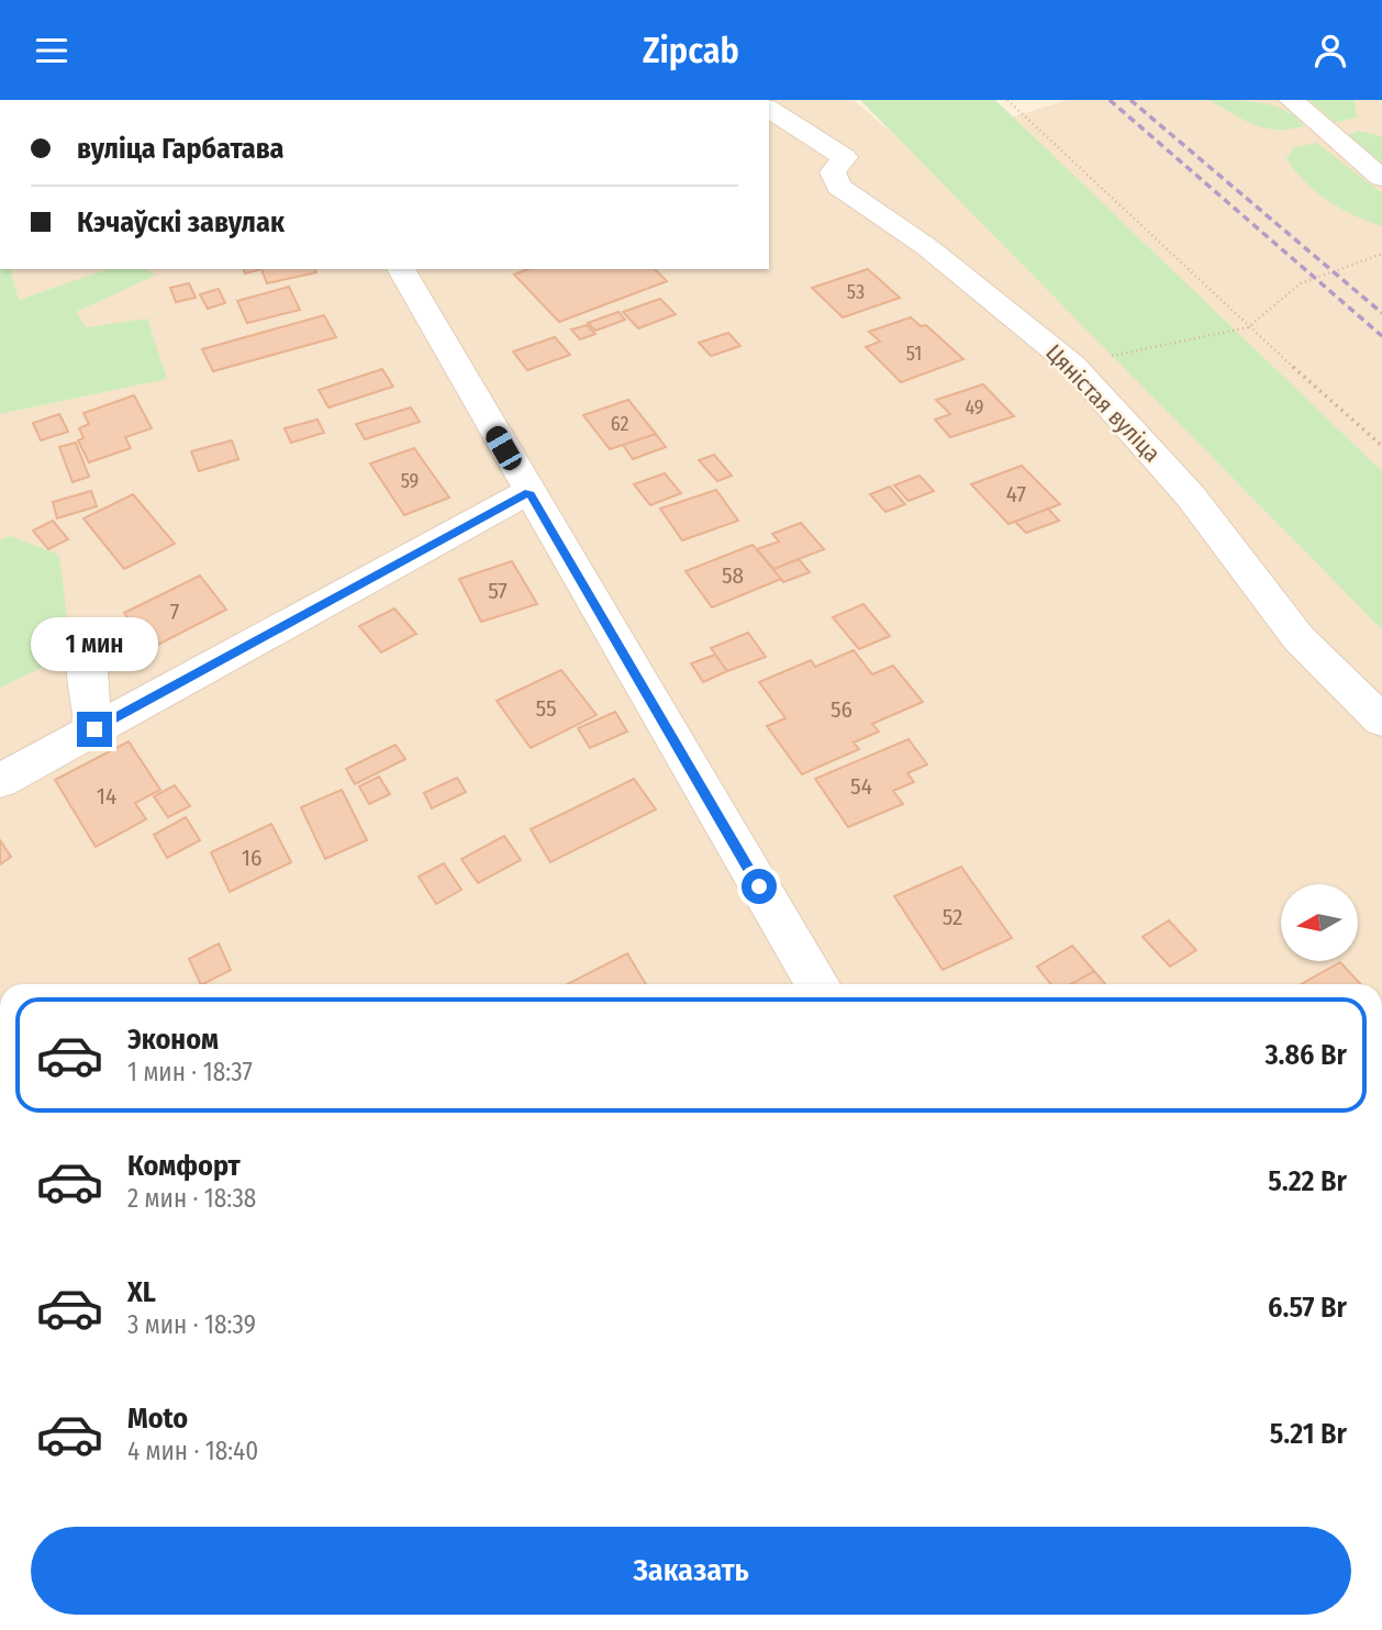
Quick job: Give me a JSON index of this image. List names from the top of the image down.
{
  "streets": {
    "street": ["Цяністая вуліца"]
  },
  "house_numbers": [
    "53",
    "51",
    "49",
    "62",
    "59",
    "47",
    "58",
    "57",
    "7",
    "55",
    "56",
    "54",
    "14",
    "16",
    "52"
  ],
  "north": "left",
  "page": {
    "header": "Zipcab",
    "banner": ["вуліца Гарбатава", "Кэчаўскі завулак"],
    "bubble": "1 мин",
    "list": [
      {
        "name": "Эконом",
        "note": "1 мин · 18:37",
        "value": "3.86 Br"
      },
      {
        "name": "Комфорт",
        "note": "2 мин · 18:38",
        "value": "5.22 Br"
      },
      {
        "name": "XL",
        "note": "3 мин · 18:39",
        "value": "6.57 Br"
      },
      {
        "name": "Moto",
        "note": "4 мин · 18:40",
        "value": "5.21 Br"
      }
    ],
    "buttons": "Заказать"
  }
}
